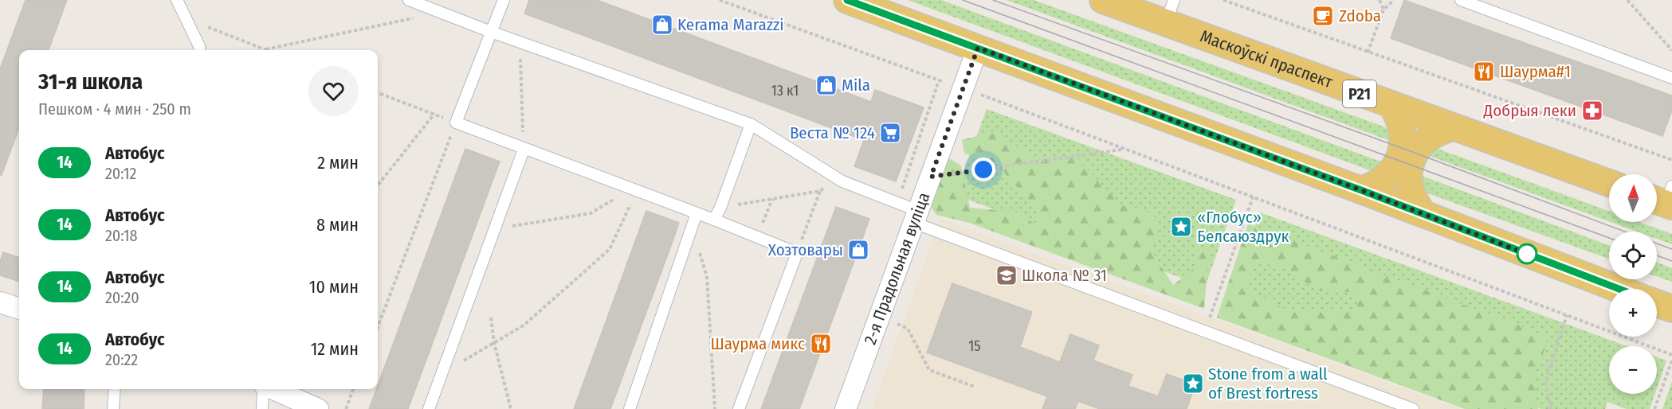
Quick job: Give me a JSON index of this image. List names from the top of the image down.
{
  "streets": {
    "main road": ["Маскоўскі праспект", "Р21"],
    "street": ["2-я Прадольная вуліца"]
  },
  "places": {
    "cafe": ["Zdoba"],
    "shop": ["Kerama Marazzi", "Mila", "Хозтовары"],
    "restaurant": ["Шаурма#1", "Шаурма микс"],
    "pharmacy": ["Добрыя леки"],
    "supermarket": ["Веста № 124"],
    "place": ["«Глобус» Белсаюздрук", "Stone from a wall of Brest fortress"],
    "school or university": ["Школа № 31"]
  },
  "lines": ["bus line 14"],
  "house_numbers": ["13 к1", "15"],
  "north": "top",
  "page": {
    "heading": ["31-я школа", "Пешком · 4 мин · 250 m"],
    "list": [
      {
        "mark": "14",
        "name": "Автобус",
        "note": "20:12",
        "value": "2 мин"
      },
      {
        "mark": "14",
        "name": "Автобус",
        "note": "20:18",
        "value": "8 мин"
      },
      {
        "mark": "14",
        "name": "Автобус",
        "note": "20:20",
        "value": "10 мин"
      },
      {
        "mark": "14",
        "name": "Автобус",
        "note": "20:22",
        "value": "12 мин"
      }
    ],
    "map_buttons": ["+", "−"]
  }
}
